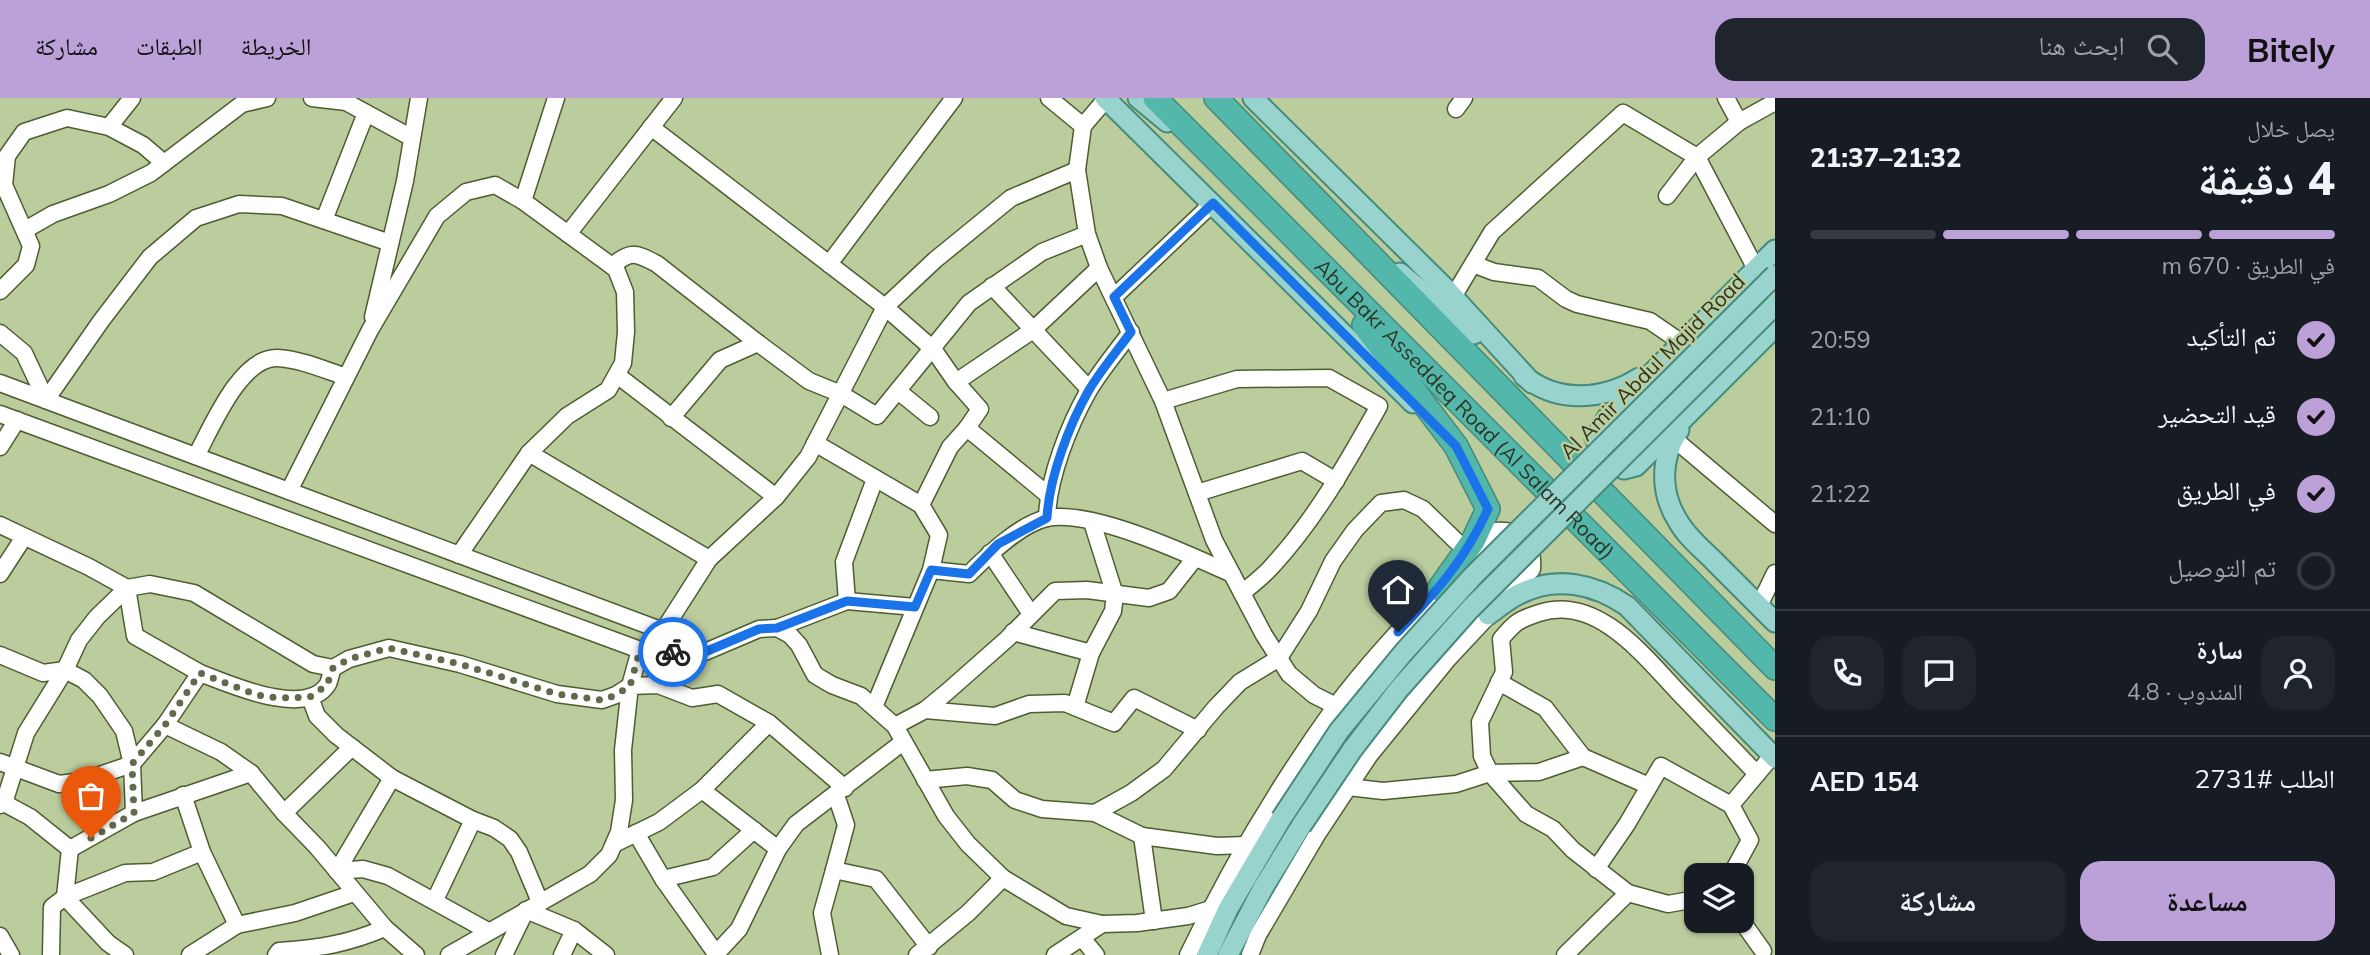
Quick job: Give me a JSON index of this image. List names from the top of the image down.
{
  "streets": {
    "highway": ["Abu Bakr Asseddeq Road (Al Salam Road)"],
    "main road": ["Al Amir Abdul Majid Road"]
  },
  "page": {
    "header": "Bitely",
    "search": "ابحث هنا",
    "nav": ["الخريطة", "الطبقات", "مشاركة"],
    "heading": ["4 دقيقة", "يصل خلال", "21:32–21:37"],
    "panel": [
      "سارة",
      "المندوب · 4.8",
      "الطلب #2731",
      "AED 154"
    ],
    "bar": "في الطريق · 670 m",
    "list": [
      ["تم التأكيد", "20:59"],
      ["قيد التحضير", "21:10"],
      ["في الطريق", "21:22"],
      "تم التوصيل"
    ],
    "buttons": ["مساعدة", "مشاركة"]
  }
}
